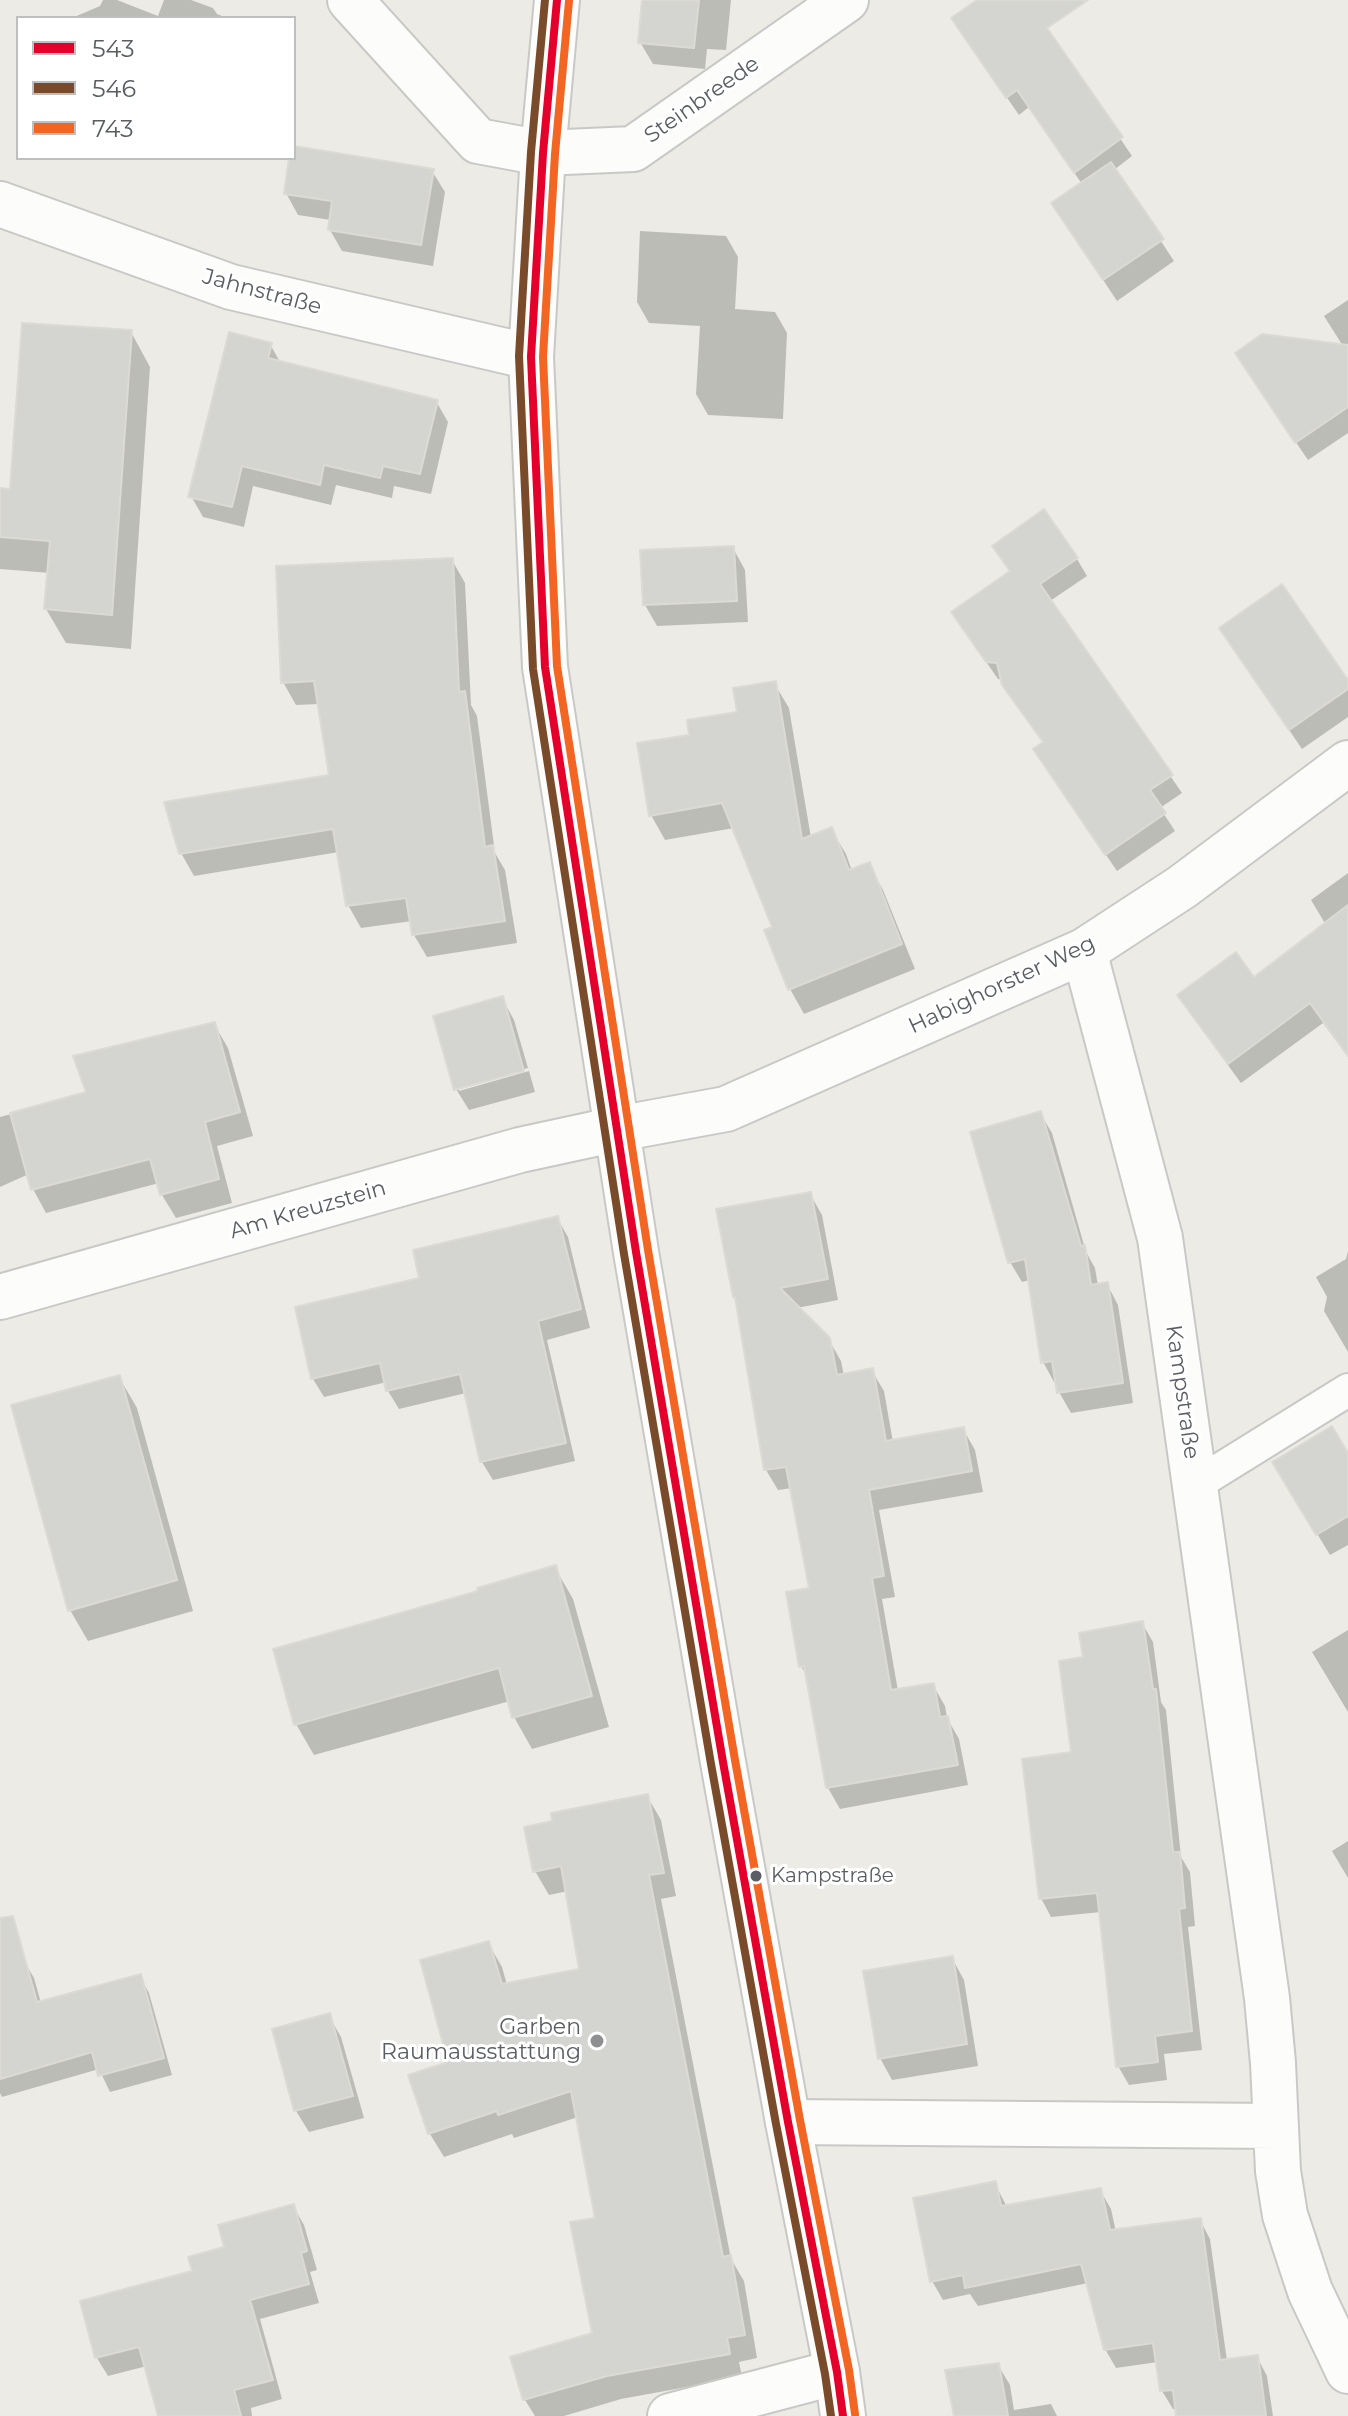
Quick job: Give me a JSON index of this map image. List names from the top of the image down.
{
  "streets": {
    "street": [
      "Steinbreede",
      "Jahnstraße",
      "Habighorster Weg",
      "Am Kreuzstein",
      "Kampstraße"
    ]
  },
  "crossings": [
    ["Habighorster Weg", "Am Kreuzstein"],
    ["Habighorster Weg", "Kampstraße"]
  ],
  "places": ["Kampstraße", "Garben Raumausstattung"],
  "lines": ["transit line 543", "transit line 546", "transit line 743"],
  "legend": ["543", "546", "743"]
}
